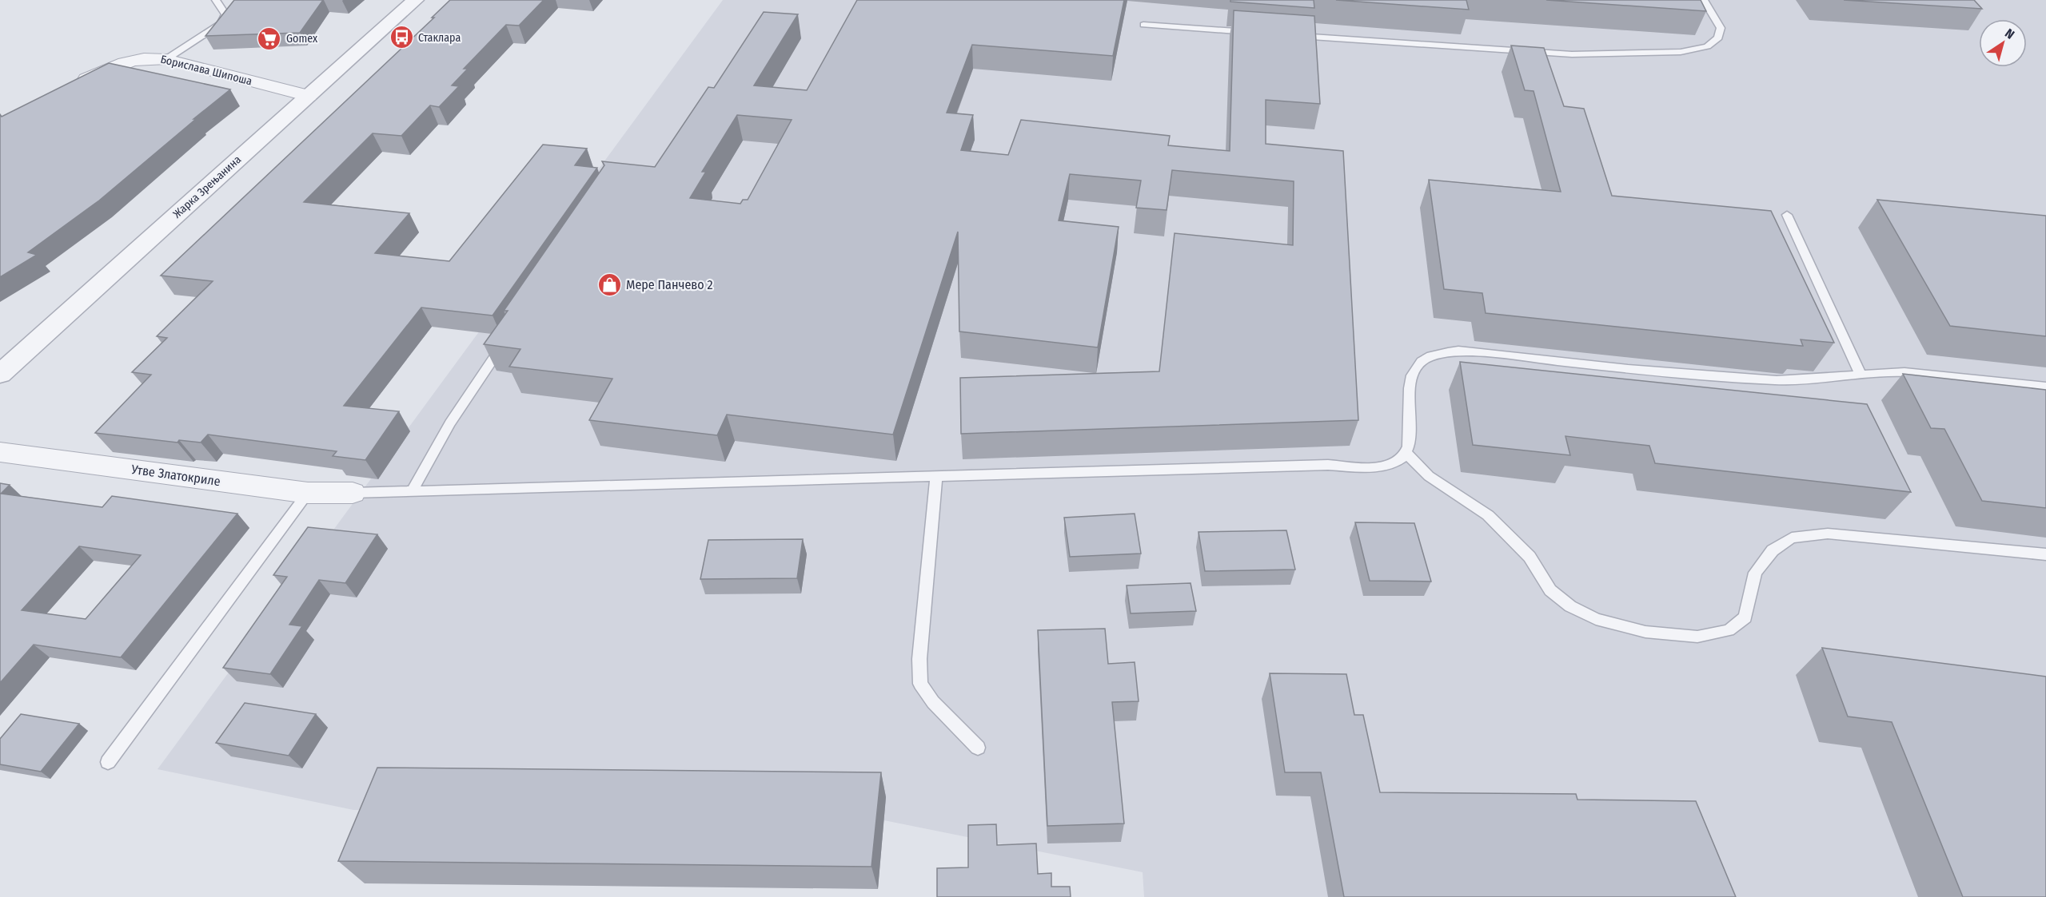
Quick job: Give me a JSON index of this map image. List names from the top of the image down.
{
  "streets": {
    "street": ["Борислава Шипоша", "Жарка Зрењанина", "Утве Златокриле"]
  },
  "crossings": [
    ["Борислава Шипоша", "Жарка Зрењанина"]
  ],
  "places": {
    "bus stop": ["Стаклара"],
    "supermarket": ["Gomex"],
    "shop": ["Мере Панчево 2"]
  },
  "north": "top right"
}
